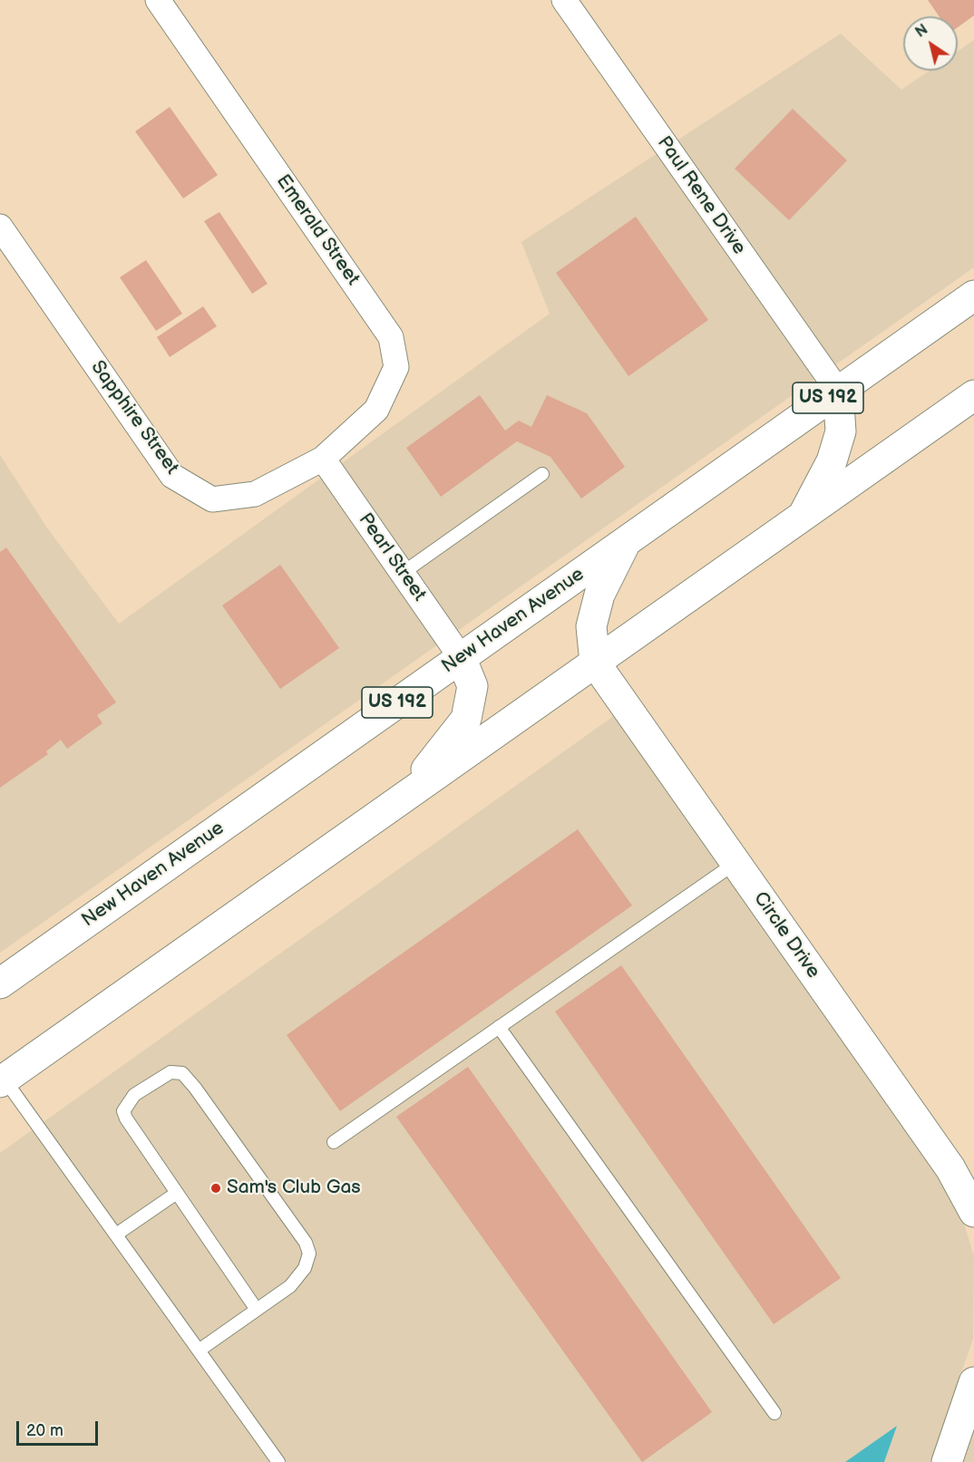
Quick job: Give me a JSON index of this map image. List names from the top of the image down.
{
  "streets": {
    "main road": ["US 192", "New Haven Avenue", "Circle Drive"],
    "street": [
      "Paul Rene Drive",
      "Emerald Street",
      "Sapphire Street",
      "Pearl Street"
    ]
  },
  "crossings": [
    ["Paul Rene Drive", "New Haven Avenue"],
    ["Emerald Street", "Sapphire Street"],
    ["Emerald Street", "Pearl Street"],
    ["Sapphire Street", "Pearl Street"],
    ["Pearl Street", "New Haven Avenue"]
  ],
  "places": ["Sam's Club Gas"],
  "scale_bar": "20 m",
  "north": "top left"
}
